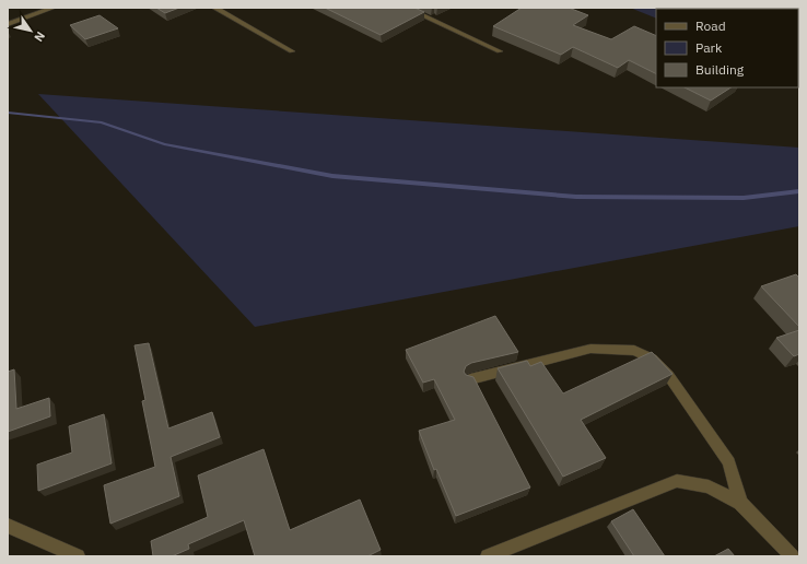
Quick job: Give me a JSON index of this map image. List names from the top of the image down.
{
  "legend": ["Road", "Park", "Building"],
  "north": "bottom right"
}
